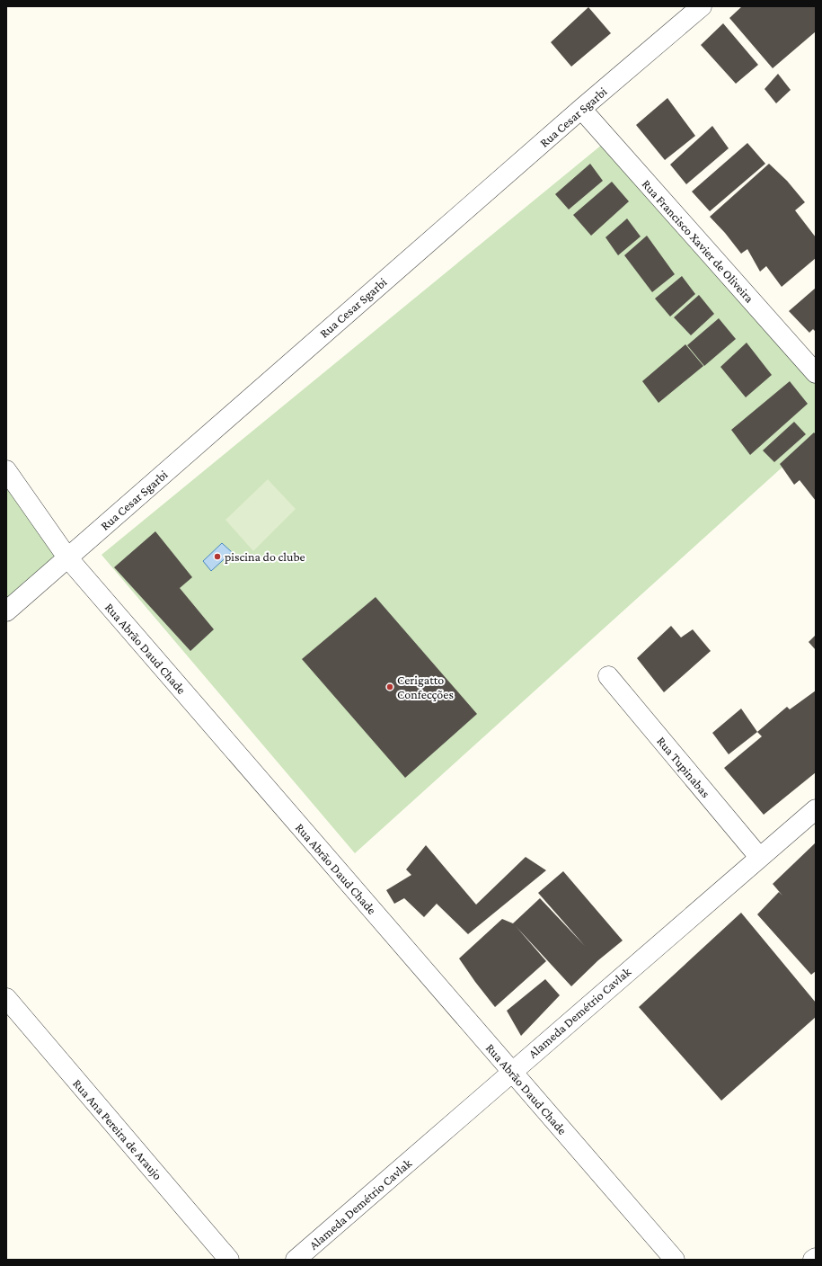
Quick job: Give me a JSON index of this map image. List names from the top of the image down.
{
  "streets": {
    "street": [
      "Rua Cesar Sgarbi",
      "Rua Francisco Xavier de Oliveira",
      "Rua Abrão Daud Chade",
      "Rua Tupinabas",
      "Alameda Demétrio Cavlak",
      "Rua Ana Pereira de Araujo"
    ]
  },
  "crossings": [
    ["Rua Cesar Sgarbi", "Rua Francisco Xavier de Oliveira"],
    ["Rua Cesar Sgarbi", "Rua Abrão Daud Chade"],
    ["Rua Abrão Daud Chade", "Alameda Demétrio Cavlak"],
    ["Rua Tupinabas", "Alameda Demétrio Cavlak"]
  ],
  "places": ["piscina do clube", "Cerigatto Confecções"]
}
